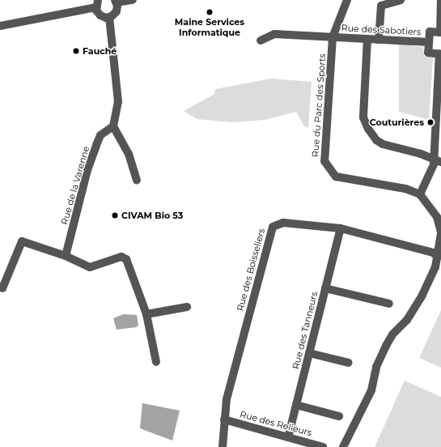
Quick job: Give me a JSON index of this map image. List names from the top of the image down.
{
  "streets": {
    "street": [
      "Rue des Sabotiers",
      "Rue du Parc des Sports",
      "Rue de la Varenne",
      "Rue des Boisseliers",
      "Rue des Tanneurs",
      "Rue des Relieurs"
    ]
  },
  "crossings": [
    ["Rue des Sabotiers", "Rue du Parc des Sports"],
    ["Rue des Boisseliers", "Rue des Tanneurs"],
    ["Rue des Boisseliers", "Rue des Relieurs"],
    ["Rue des Tanneurs", "Rue des Relieurs"]
  ],
  "places": [
    "Maine Services Informatique",
    "Fauché",
    "Couturières",
    "CIVAM Bio 53"
  ]
}
